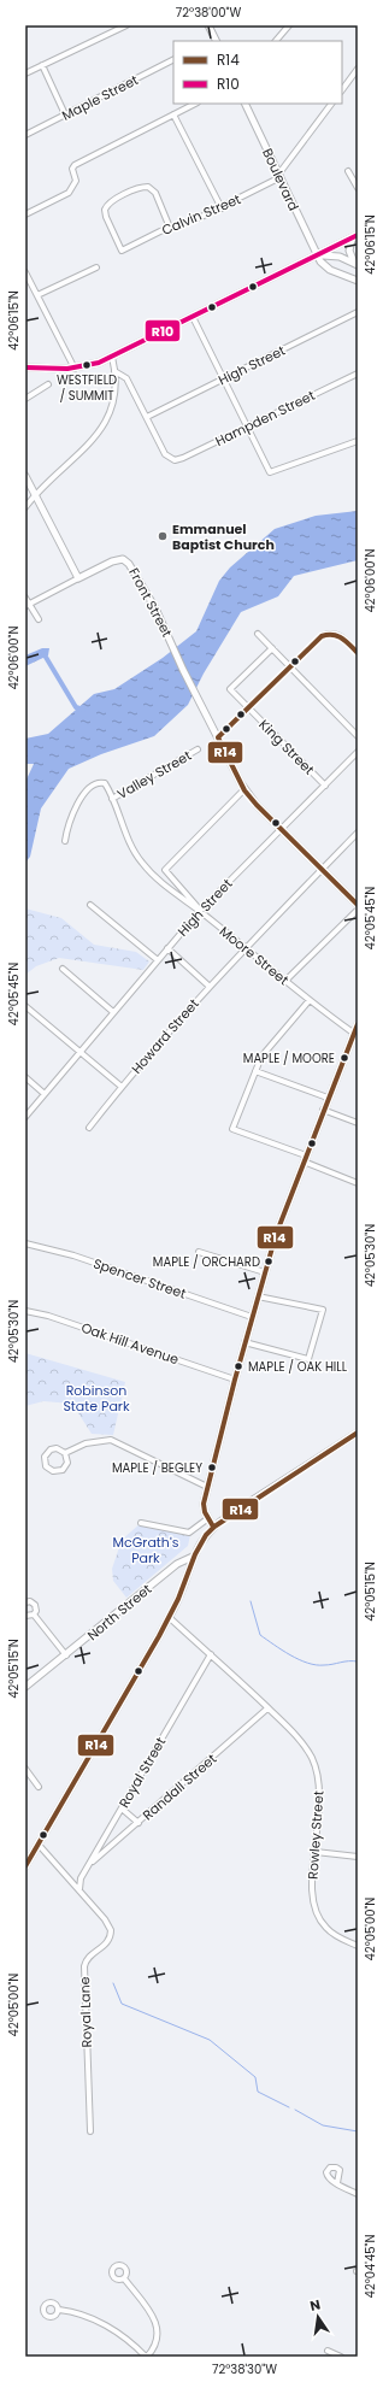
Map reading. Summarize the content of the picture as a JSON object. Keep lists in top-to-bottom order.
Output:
{
  "streets": {
    "main road": ["Boulevard", "Front Street", "North Street"],
    "street": [
      "Maple Street",
      "Calvin Street",
      "High Street",
      "Hampden Street",
      "King Street",
      "Valley Street",
      "Moore Street",
      "Howard Street",
      "Spencer Street",
      "Oak Hill Avenue",
      "Royal Street",
      "Randall Street",
      "Rowley Street",
      "Royal Lane"
    ]
  },
  "crossings": [
    ["Boulevard", "Calvin Street"],
    ["High Street", "Hampden Street"],
    ["High Street", "Front Street"],
    ["High Street", "King Street"],
    ["High Street", "Moore Street"],
    ["Front Street", "Howard Street"],
    ["Valley Street", "Moore Street"],
    ["Moore Street", "Howard Street"],
    ["Royal Street", "Randall Street"],
    ["Royal Street", "Rowley Street"],
    ["Royal Street", "Royal Lane"],
    ["Randall Street", "Rowley Street"]
  ],
  "parks": ["Robinson State Park", "McGrath's Park"],
  "places": [
    "WESTFIELD / SUMMIT",
    "Emmanuel Baptist Church",
    "MAPLE / MOORE",
    "MAPLE / ORCHARD",
    "MAPLE / OAK HILL",
    "MAPLE / BEGLEY"
  ],
  "lines": ["transit line R10", "transit line R14"],
  "legend": ["R14", "R10"],
  "north": "top",
  "coordinates": [
    "72°38'00\"W",
    "42°06'15\"N",
    "42°06'00\"N",
    "42°05'45\"N",
    "42°05'30\"N",
    "42°05'15\"N",
    "42°05'00\"N",
    "42°04'45\"N",
    "72°38'30\"W"
  ]
}
